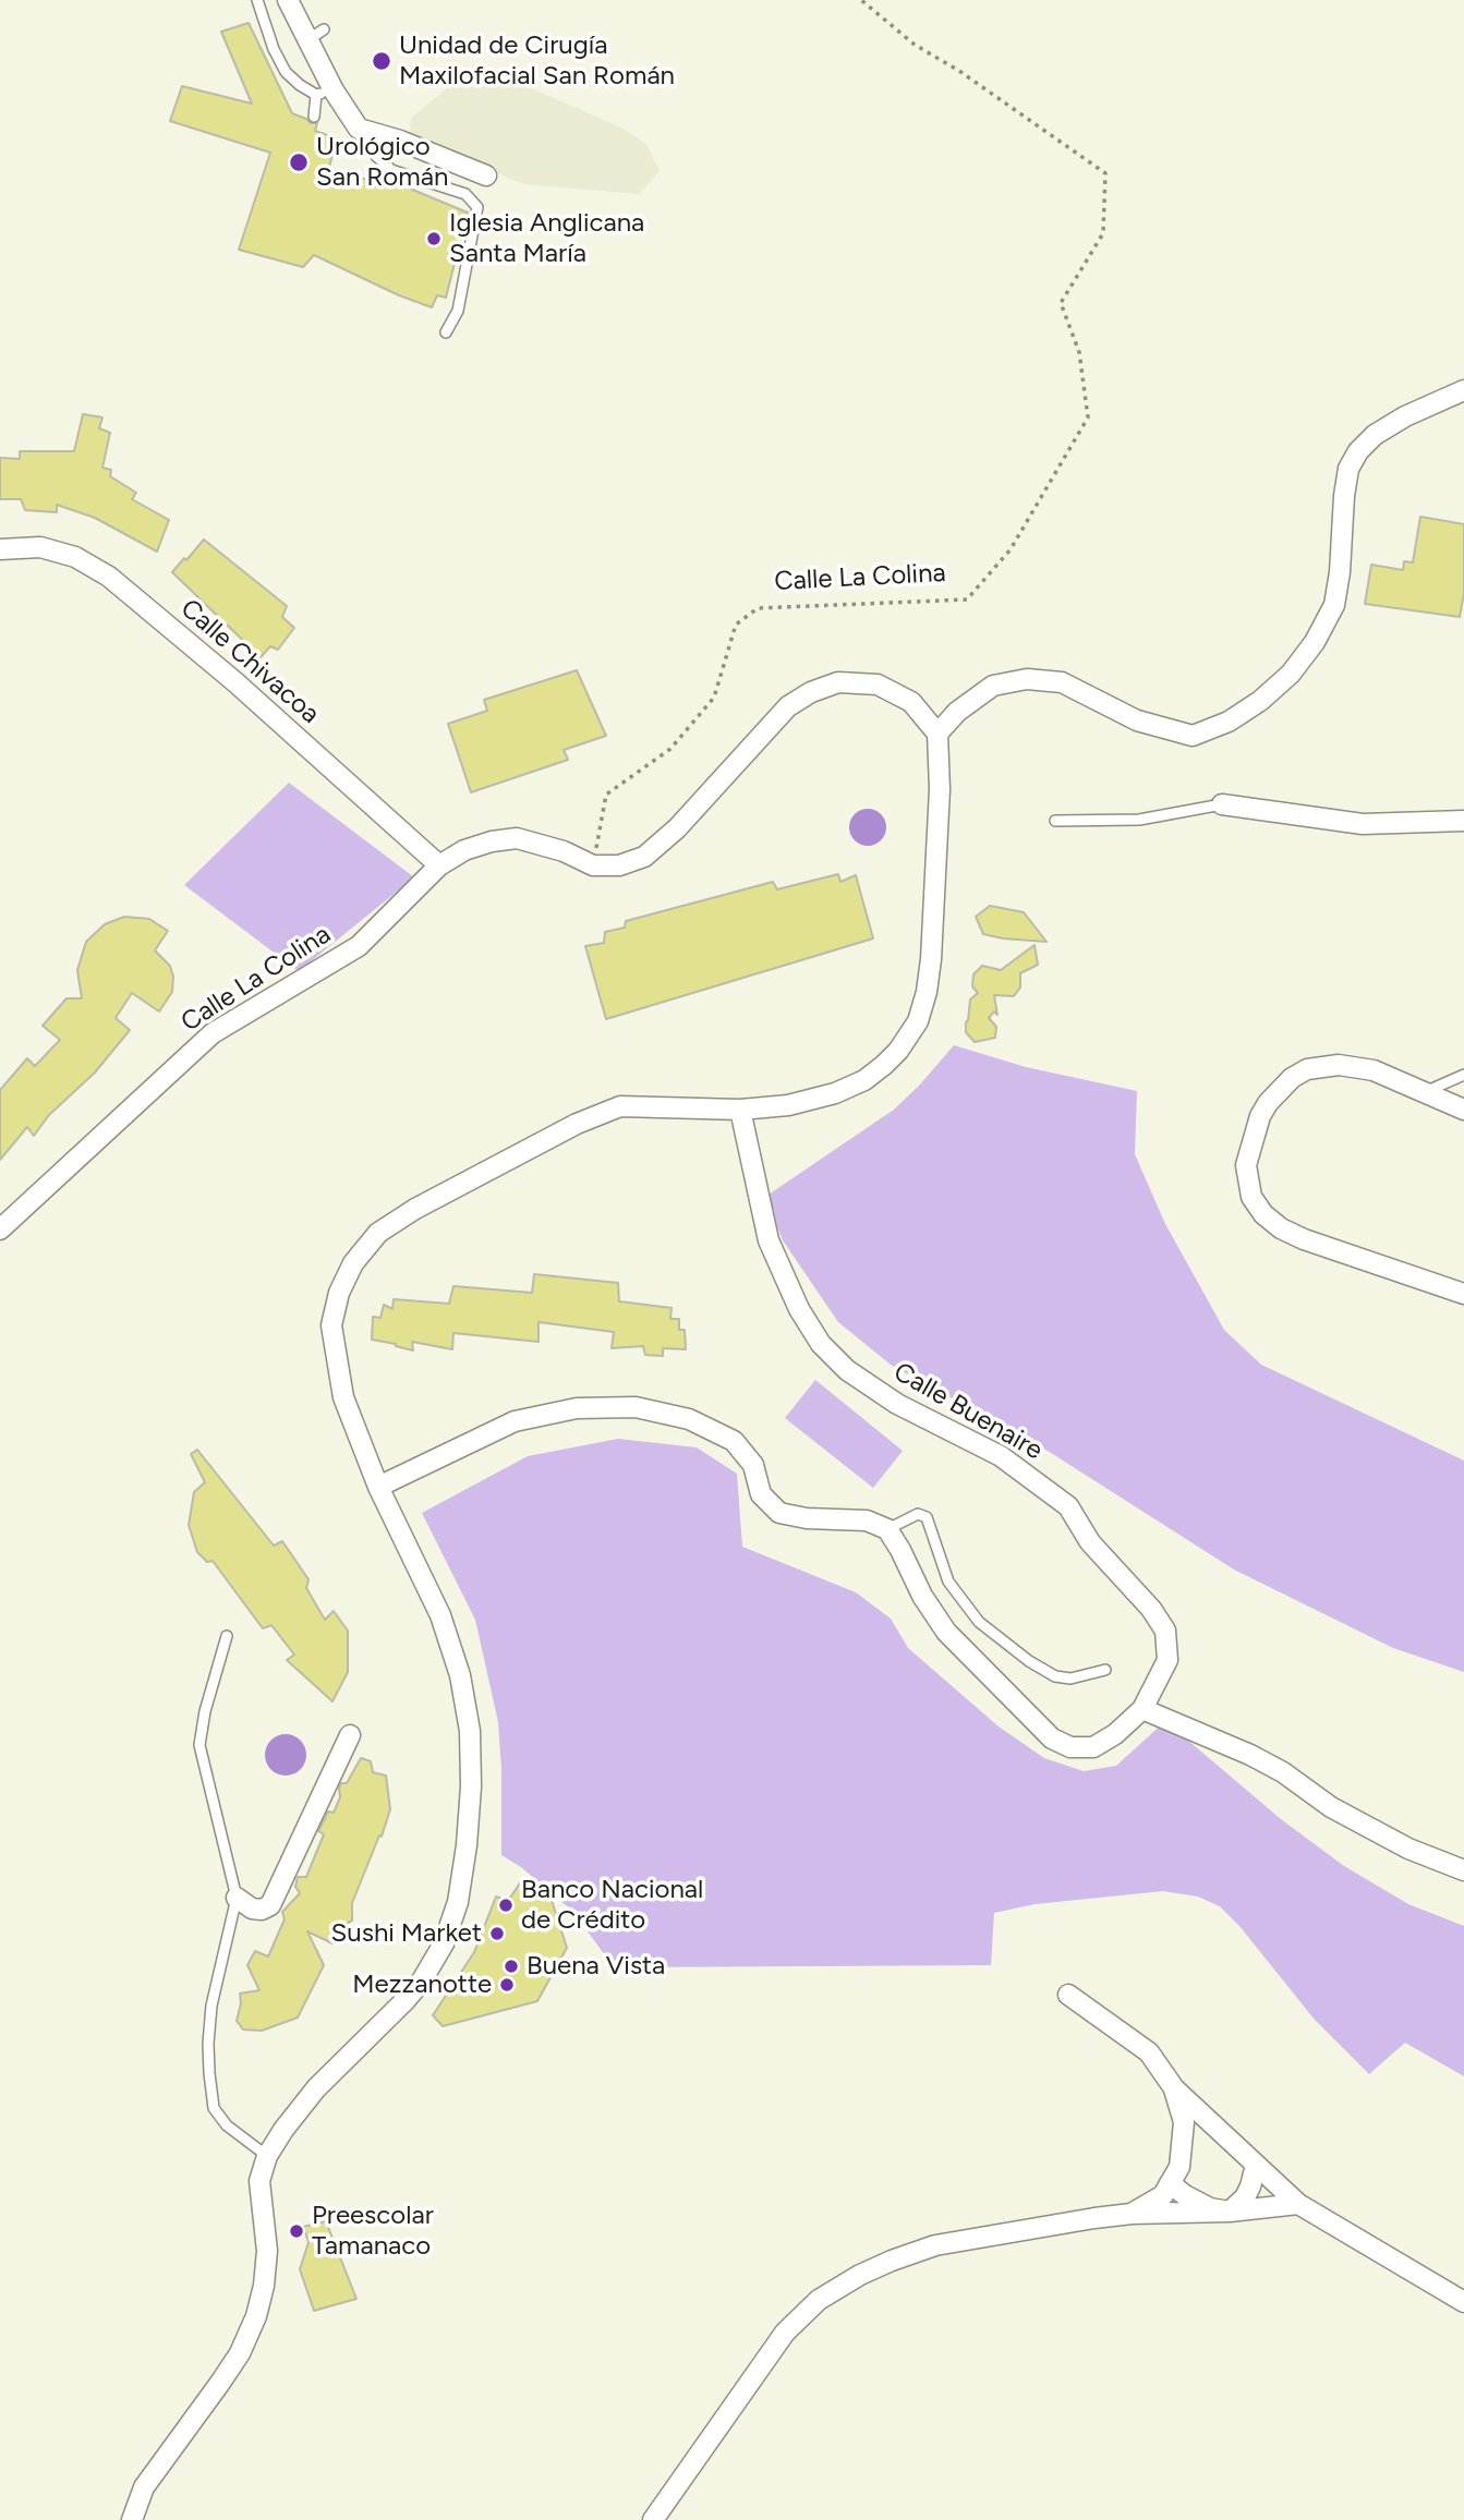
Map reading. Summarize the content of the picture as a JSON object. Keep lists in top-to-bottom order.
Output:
{
  "streets": {
    "street": ["Calle La Colina", "Calle Chivacoa", "Calle Buenaire"]
  },
  "crossings": [
    ["Calle La Colina", "Calle Chivacoa"]
  ],
  "places": [
    "Unidad de Cirugía Maxilofacial San Román",
    "Urológico San Román",
    "Iglesia Anglicana Santa María",
    "Banco Nacional de Crédito",
    "Sushi Market",
    "Buena Vista",
    "Mezzanotte",
    "Preescolar Tamanaco"
  ]
}
